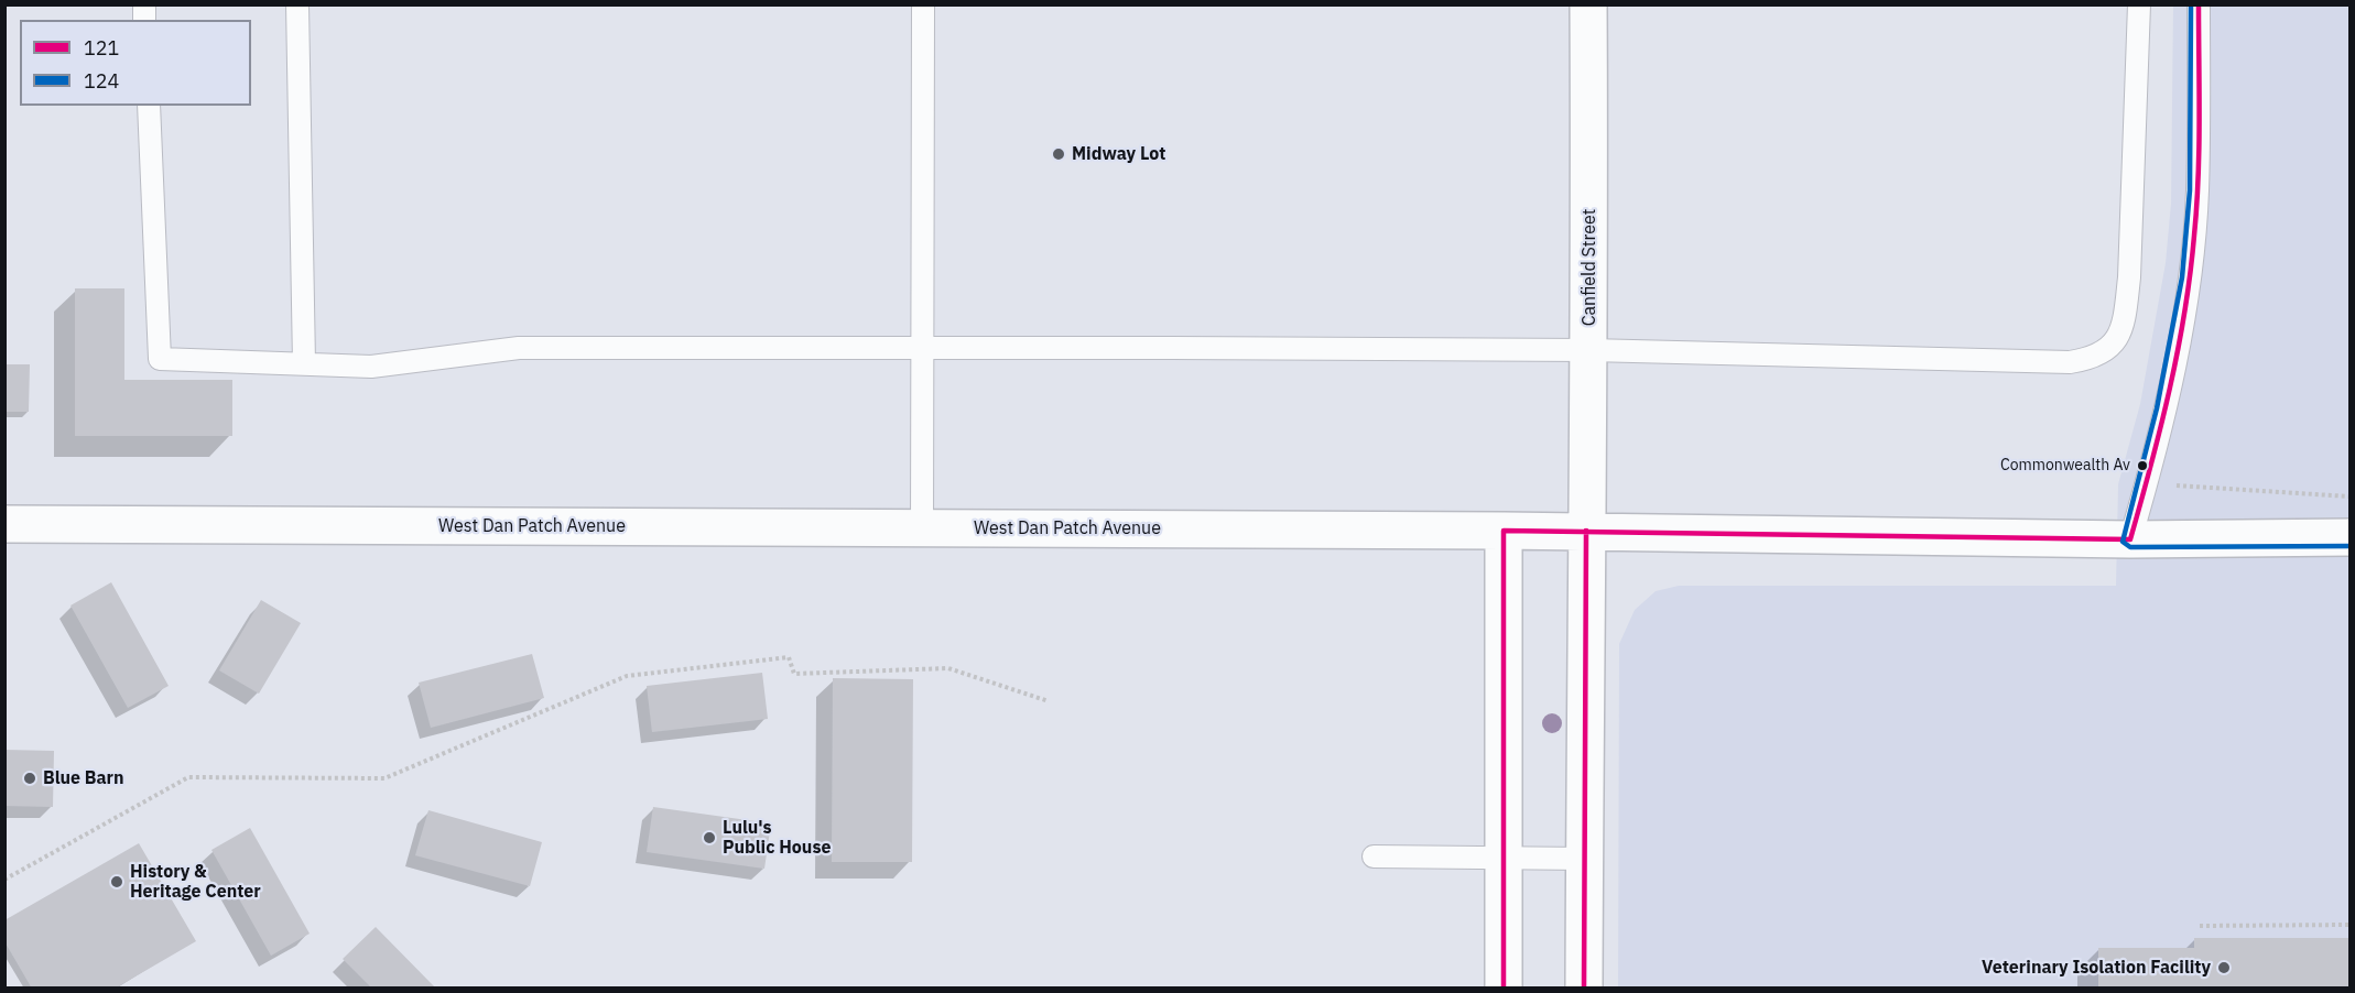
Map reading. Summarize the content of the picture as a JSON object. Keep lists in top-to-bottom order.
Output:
{
  "streets": {
    "street": ["Canfield Street", "West Dan Patch Avenue"]
  },
  "crossings": [
    ["Canfield Street", "West Dan Patch Avenue"]
  ],
  "places": [
    "Midway Lot",
    "Commonwealth Av",
    "Blue Barn",
    "Lulu's Public House",
    "History & Heritage Center",
    "Veterinary Isolation Facility"
  ],
  "lines": ["transit line 121", "transit line 124"],
  "legend": ["121", "124"]
}
